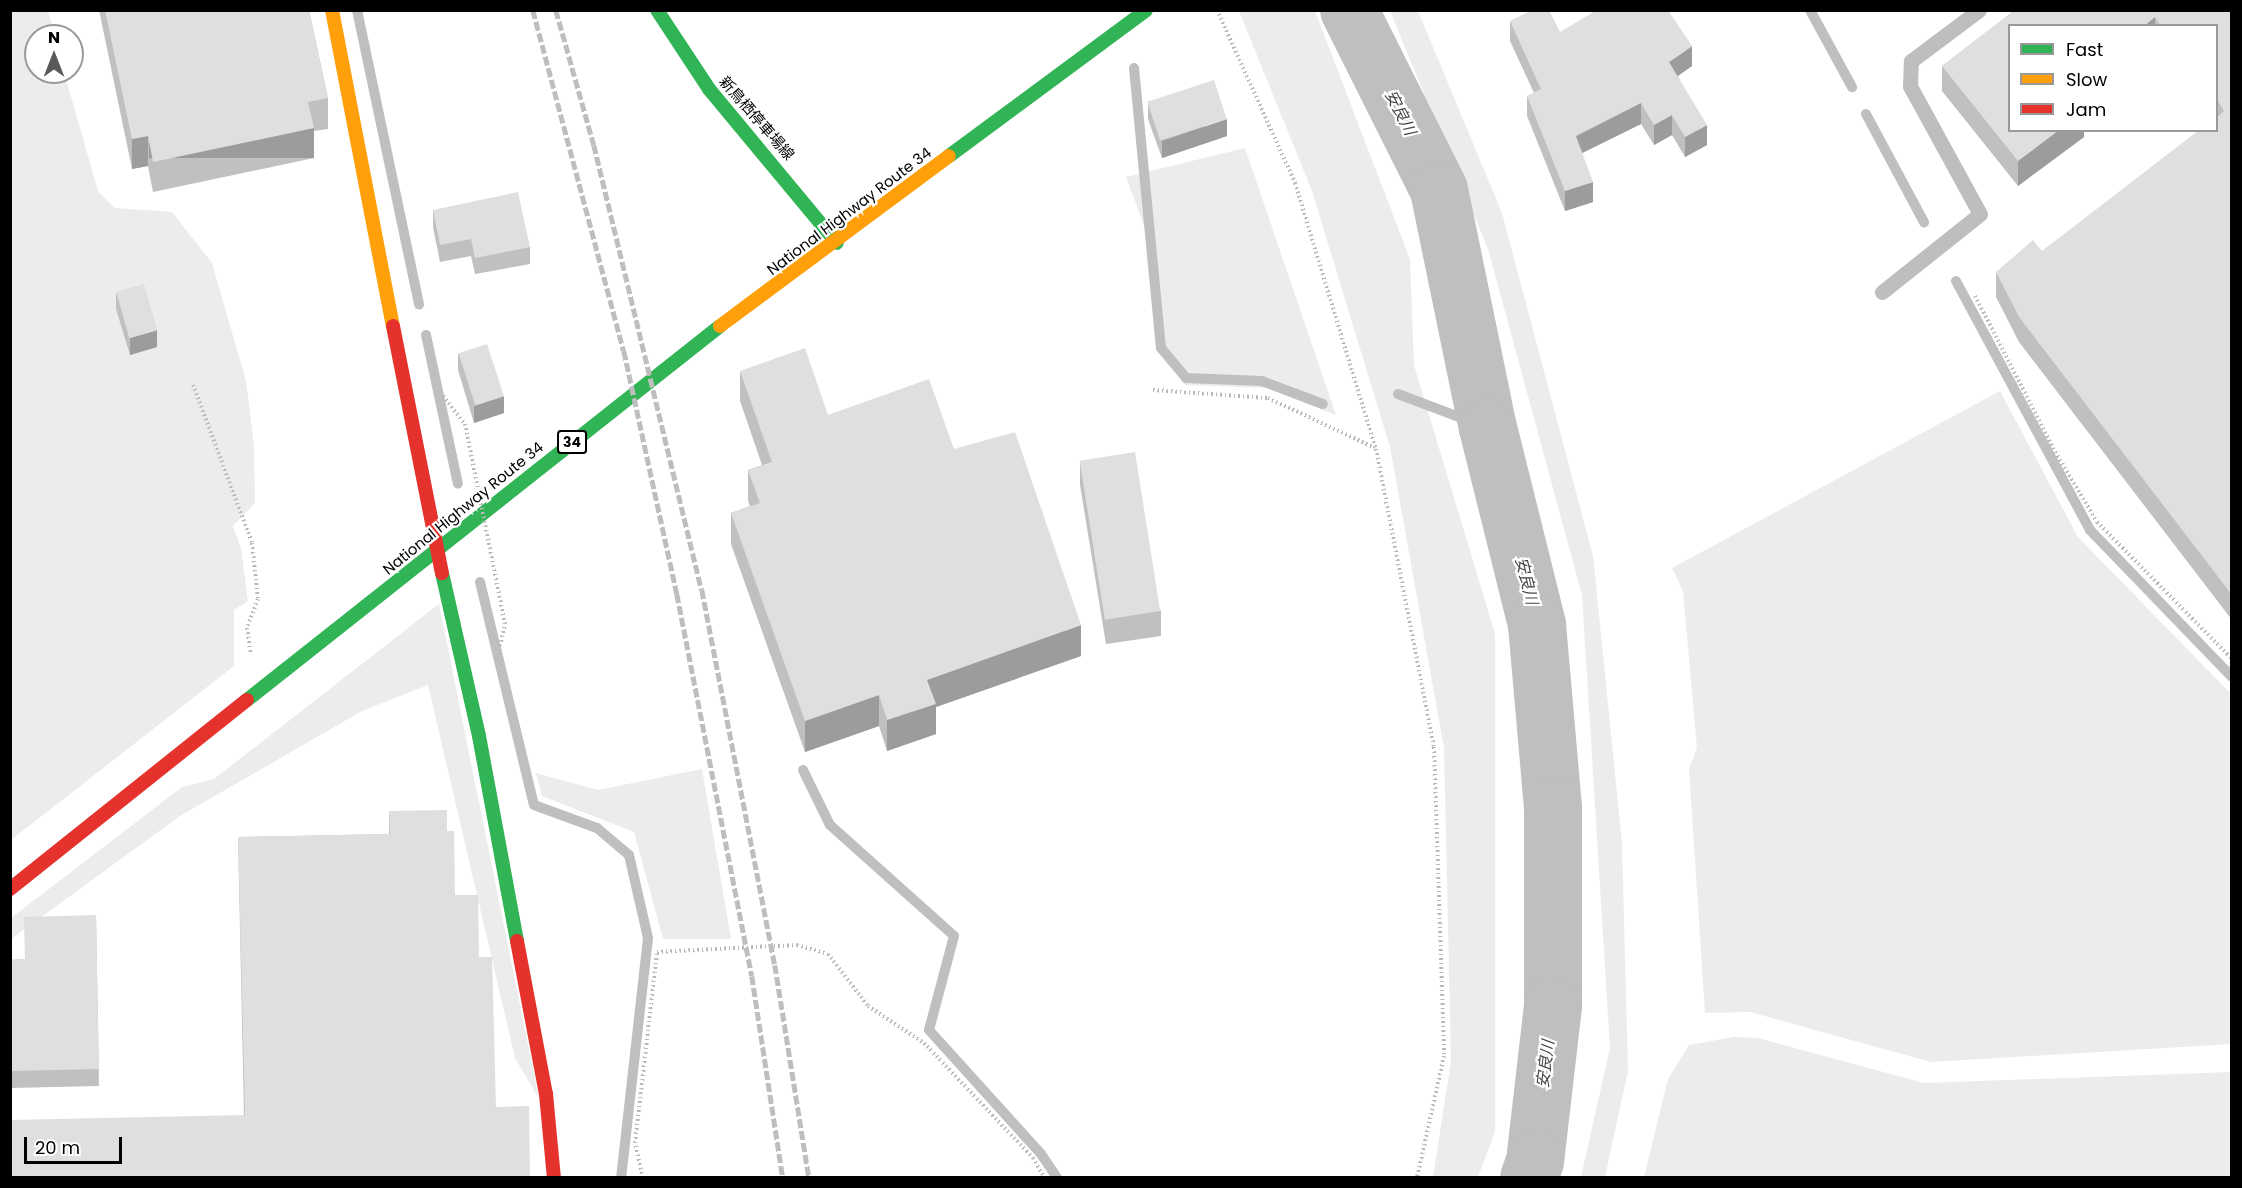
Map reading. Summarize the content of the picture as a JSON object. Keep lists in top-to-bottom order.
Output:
{
  "streets": {
    "main road": ["新鳥栖停車場線", "National Highway Route 34", "34"]
  },
  "crossings": [
    ["新鳥栖停車場線", "National Highway Route 34"]
  ],
  "water": ["安良川"],
  "legend": ["Fast", "Slow", "Jam"],
  "scale_bar": "20 m",
  "north": "top"
}
